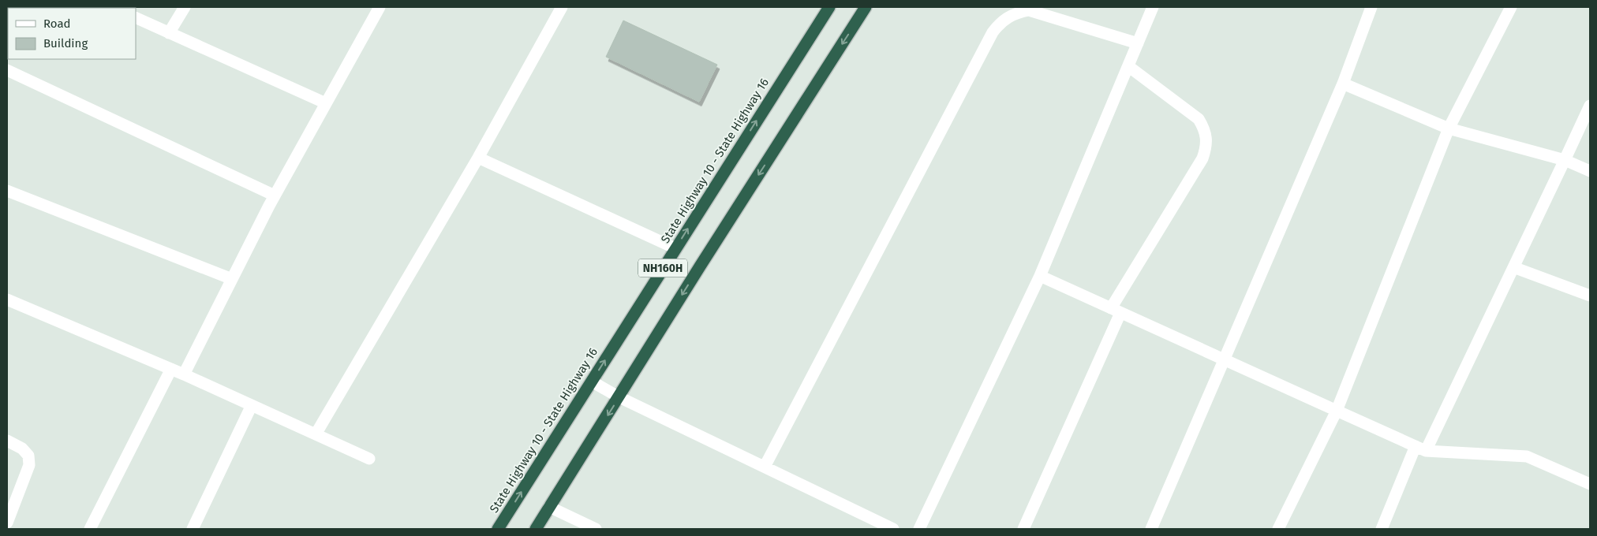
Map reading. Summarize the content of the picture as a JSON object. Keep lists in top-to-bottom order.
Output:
{
  "streets": {
    "highway": ["State Highway 10 - State Highway 16", "NH160H"]
  },
  "legend": ["Road", "Building"]
}
